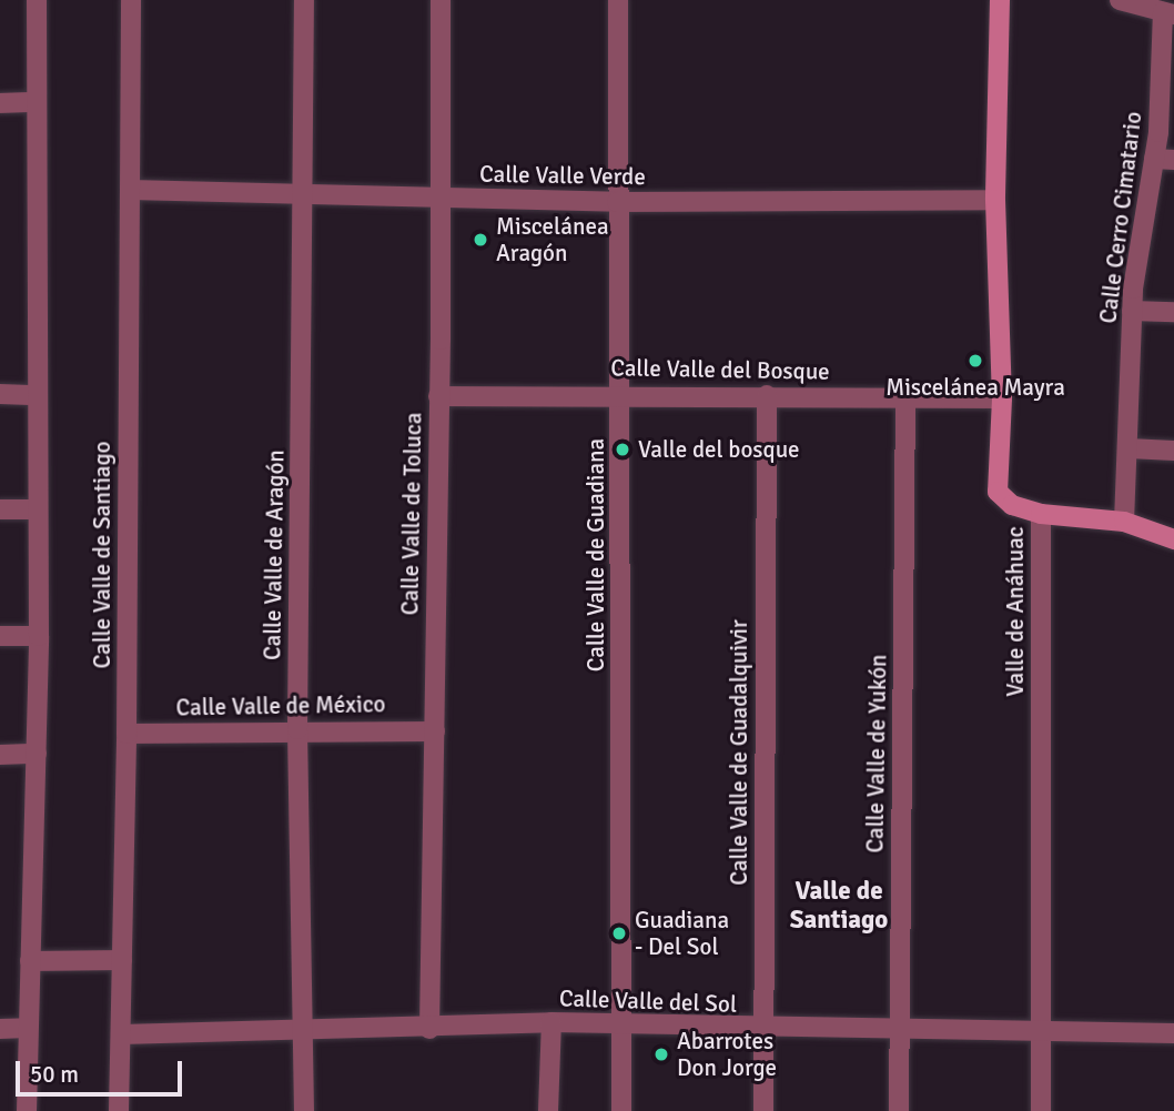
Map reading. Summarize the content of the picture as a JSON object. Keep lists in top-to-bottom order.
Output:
{
  "streets": {
    "street": [
      "Calle Valle Verde",
      "Calle Cerro Cimatario",
      "Calle Valle del Bosque",
      "Calle Valle de Toluca",
      "Calle Valle de Santiago",
      "Calle Valle de Aragón",
      "Calle Valle de Guadiana",
      "Valle de Anáhuac",
      "Calle Valle de México",
      "Calle Valle de Guadalquivir",
      "Calle Valle de Yukón",
      "Calle Valle del Sol"
    ]
  },
  "crossings": [
    ["Calle Valle Verde", "Calle Valle de Toluca"],
    ["Calle Valle Verde", "Calle Valle de Santiago"],
    ["Calle Valle Verde", "Calle Valle de Aragón"],
    ["Calle Valle Verde", "Calle Valle de Guadiana"],
    ["Calle Valle Verde", "Valle de Anáhuac"],
    ["Calle Valle del Bosque", "Calle Valle de Toluca"],
    ["Calle Valle del Bosque", "Calle Valle de Guadiana"],
    ["Calle Valle del Bosque", "Valle de Anáhuac"],
    ["Calle Valle del Bosque", "Calle Valle de Guadalquivir"],
    ["Calle Valle del Bosque", "Calle Valle de Yukón"],
    ["Calle Valle de Toluca", "Calle Valle de México"],
    ["Calle Valle de Toluca", "Calle Valle del Sol"],
    ["Calle Valle de Santiago", "Calle Valle de México"],
    ["Calle Valle de Santiago", "Calle Valle del Sol"],
    ["Calle Valle de Aragón", "Calle Valle de México"],
    ["Calle Valle de Aragón", "Calle Valle del Sol"],
    ["Calle Valle de Guadiana", "Calle Valle del Sol"],
    ["Valle de Anáhuac", "Calle Valle del Sol"],
    ["Calle Valle de Guadalquivir", "Calle Valle del Sol"],
    ["Calle Valle de Yukón", "Calle Valle del Sol"]
  ],
  "districts": ["Valle de Santiago"],
  "places": [
    "Miscelánea Aragón",
    "Miscelánea Mayra",
    "Valle del bosque",
    "Guadiana - Del Sol",
    "Abarrotes Don Jorge"
  ],
  "scale_bar": "50 m"
}
